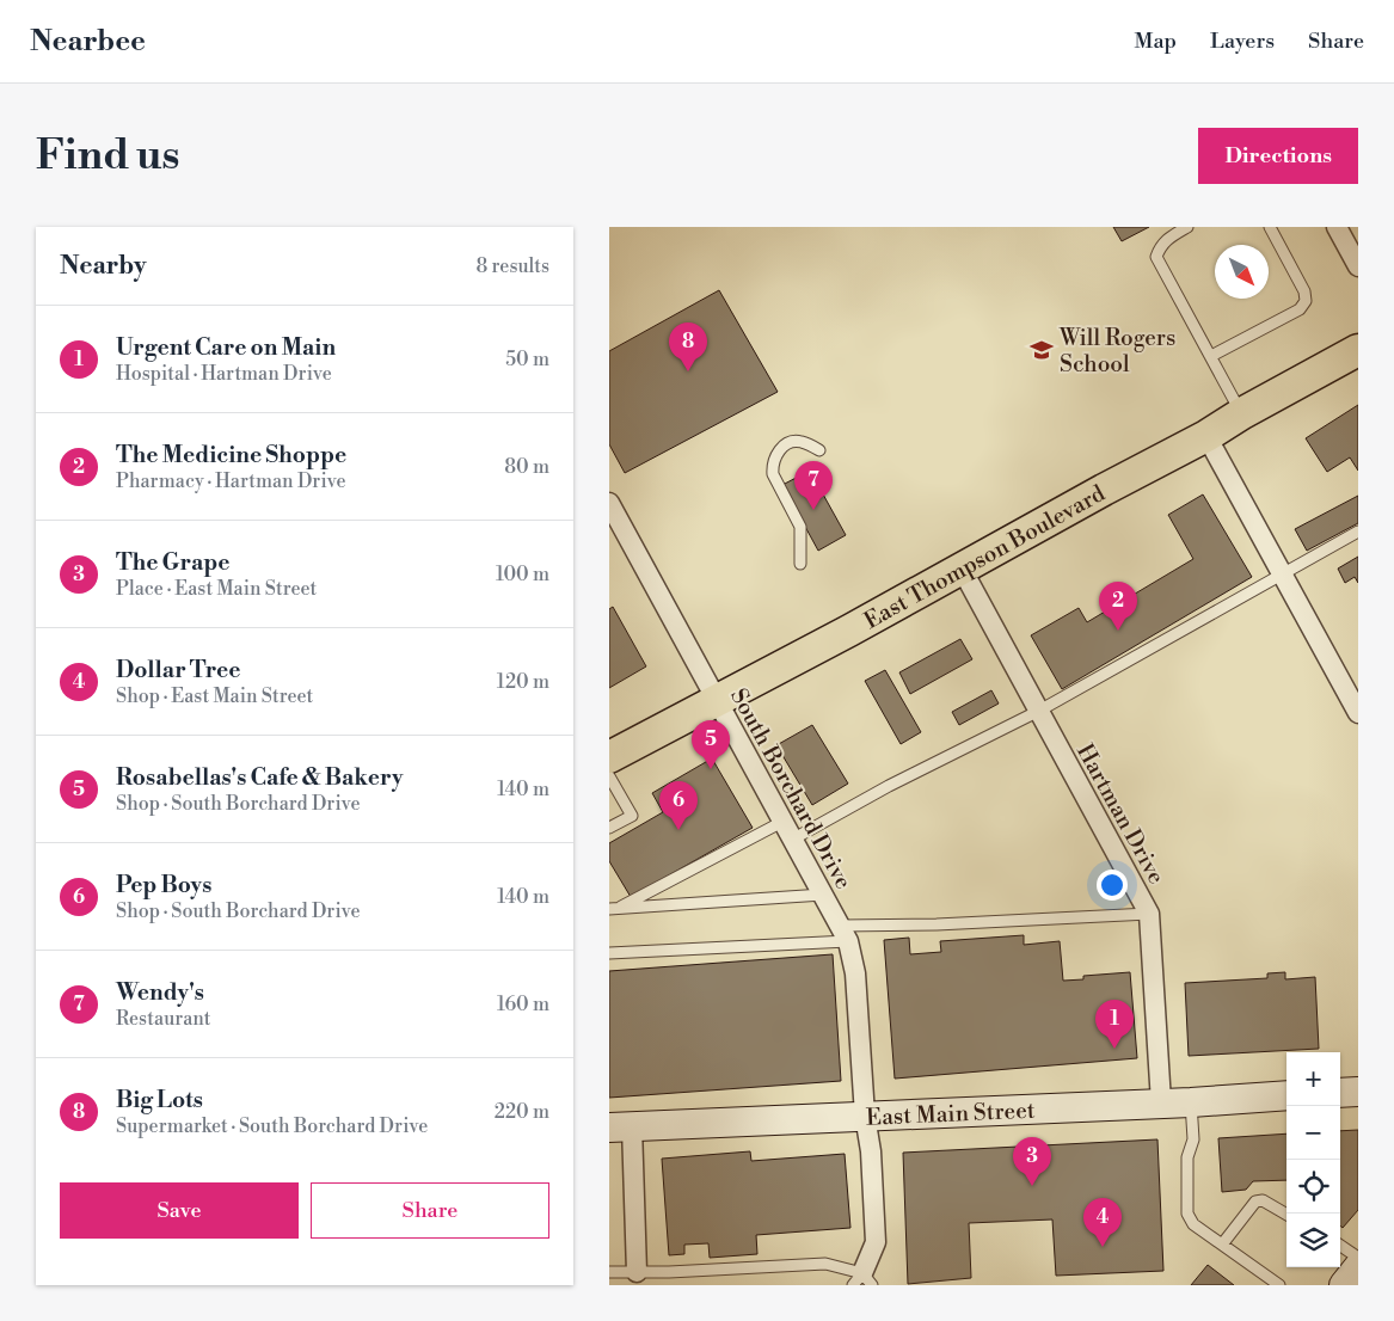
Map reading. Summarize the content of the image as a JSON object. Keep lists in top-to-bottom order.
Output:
{
  "streets": {
    "main road": ["East Thompson Boulevard", "East Main Street"],
    "street": ["South Borchard Drive", "Hartman Drive"]
  },
  "crossings": [
    ["East Thompson Boulevard", "South Borchard Drive"],
    ["East Thompson Boulevard", "Hartman Drive"],
    ["South Borchard Drive", "East Main Street"],
    ["Hartman Drive", "East Main Street"]
  ],
  "places": {
    "school or university": ["Will Rogers School"]
  },
  "north": "bottom right",
  "page": {
    "header": "Nearbee",
    "nav": ["Map", "Layers", "Share"],
    "buttons": [
      "Directions",
      ["Save", "Share"]
    ],
    "title": "Find us",
    "heading": ["Nearby", "8 results"],
    "list": [
      {
        "mark": "1",
        "name": "Urgent Care on Main",
        "note": "Hospital · Hartman Drive",
        "value": "50 m"
      },
      {
        "mark": "2",
        "name": "The Medicine Shoppe",
        "note": "Pharmacy · Hartman Drive",
        "value": "80 m"
      },
      {
        "mark": "3",
        "name": "The Grape",
        "note": "Place · East Main Street",
        "value": "100 m"
      },
      {
        "mark": "4",
        "name": "Dollar Tree",
        "note": "Shop · East Main Street",
        "value": "120 m"
      },
      {
        "mark": "5",
        "name": "Rosabellas's Cafe & Bakery",
        "note": "Shop · South Borchard Drive",
        "value": "140 m"
      },
      {
        "mark": "6",
        "name": "Pep Boys",
        "note": "Shop · South Borchard Drive",
        "value": "140 m"
      },
      {
        "mark": "7",
        "name": "Wendy's",
        "note": "Restaurant",
        "value": "160 m"
      },
      {
        "mark": "8",
        "name": "Big Lots",
        "note": "Supermarket · South Borchard Drive",
        "value": "220 m"
      }
    ],
    "pins": [
      "8",
      "7",
      "2",
      "5",
      "6",
      "1",
      "3",
      "4"
    ],
    "map_buttons": ["+", "−"]
  }
}
